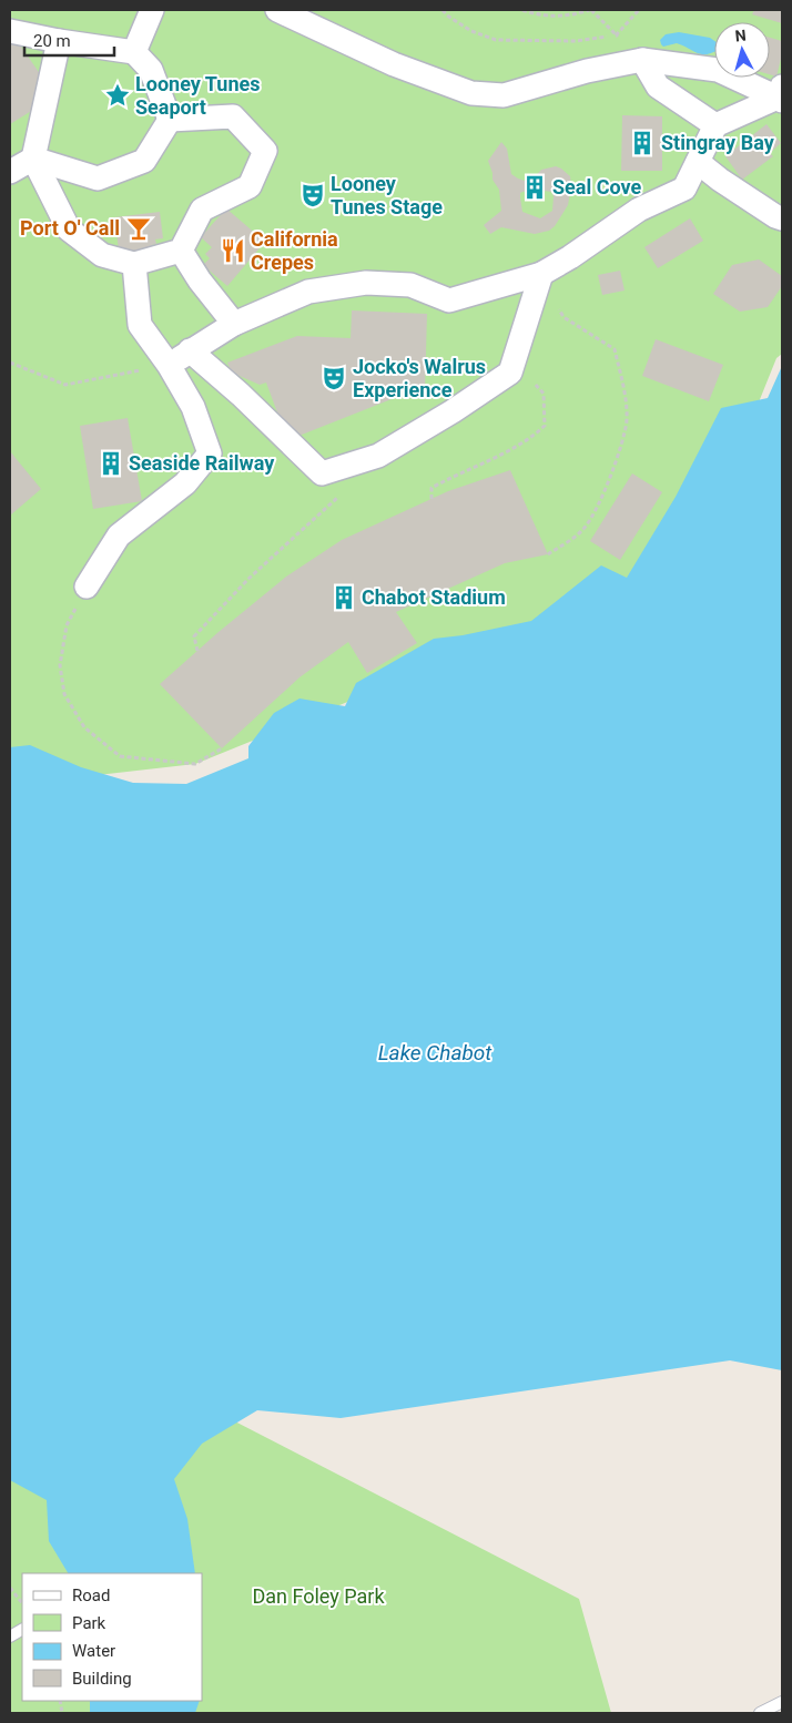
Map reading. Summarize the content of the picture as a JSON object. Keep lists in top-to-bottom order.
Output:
{
  "water": ["Lake Chabot"],
  "parks": ["Dan Foley Park"],
  "places": {
    "place": ["Looney Tunes Seaport"],
    "building": [
      "Stingray Bay",
      "Seal Cove",
      "Seaside Railway",
      "Chabot Stadium"
    ],
    "theatre": ["Looney Tunes Stage", "Jocko's Walrus Experience"],
    "bar": ["Port O' Call"],
    "restaurant": ["California Crepes"]
  },
  "legend": [
    "Road",
    "Park",
    "Water",
    "Building"
  ],
  "scale_bar": "20 m",
  "north": "top"
}
